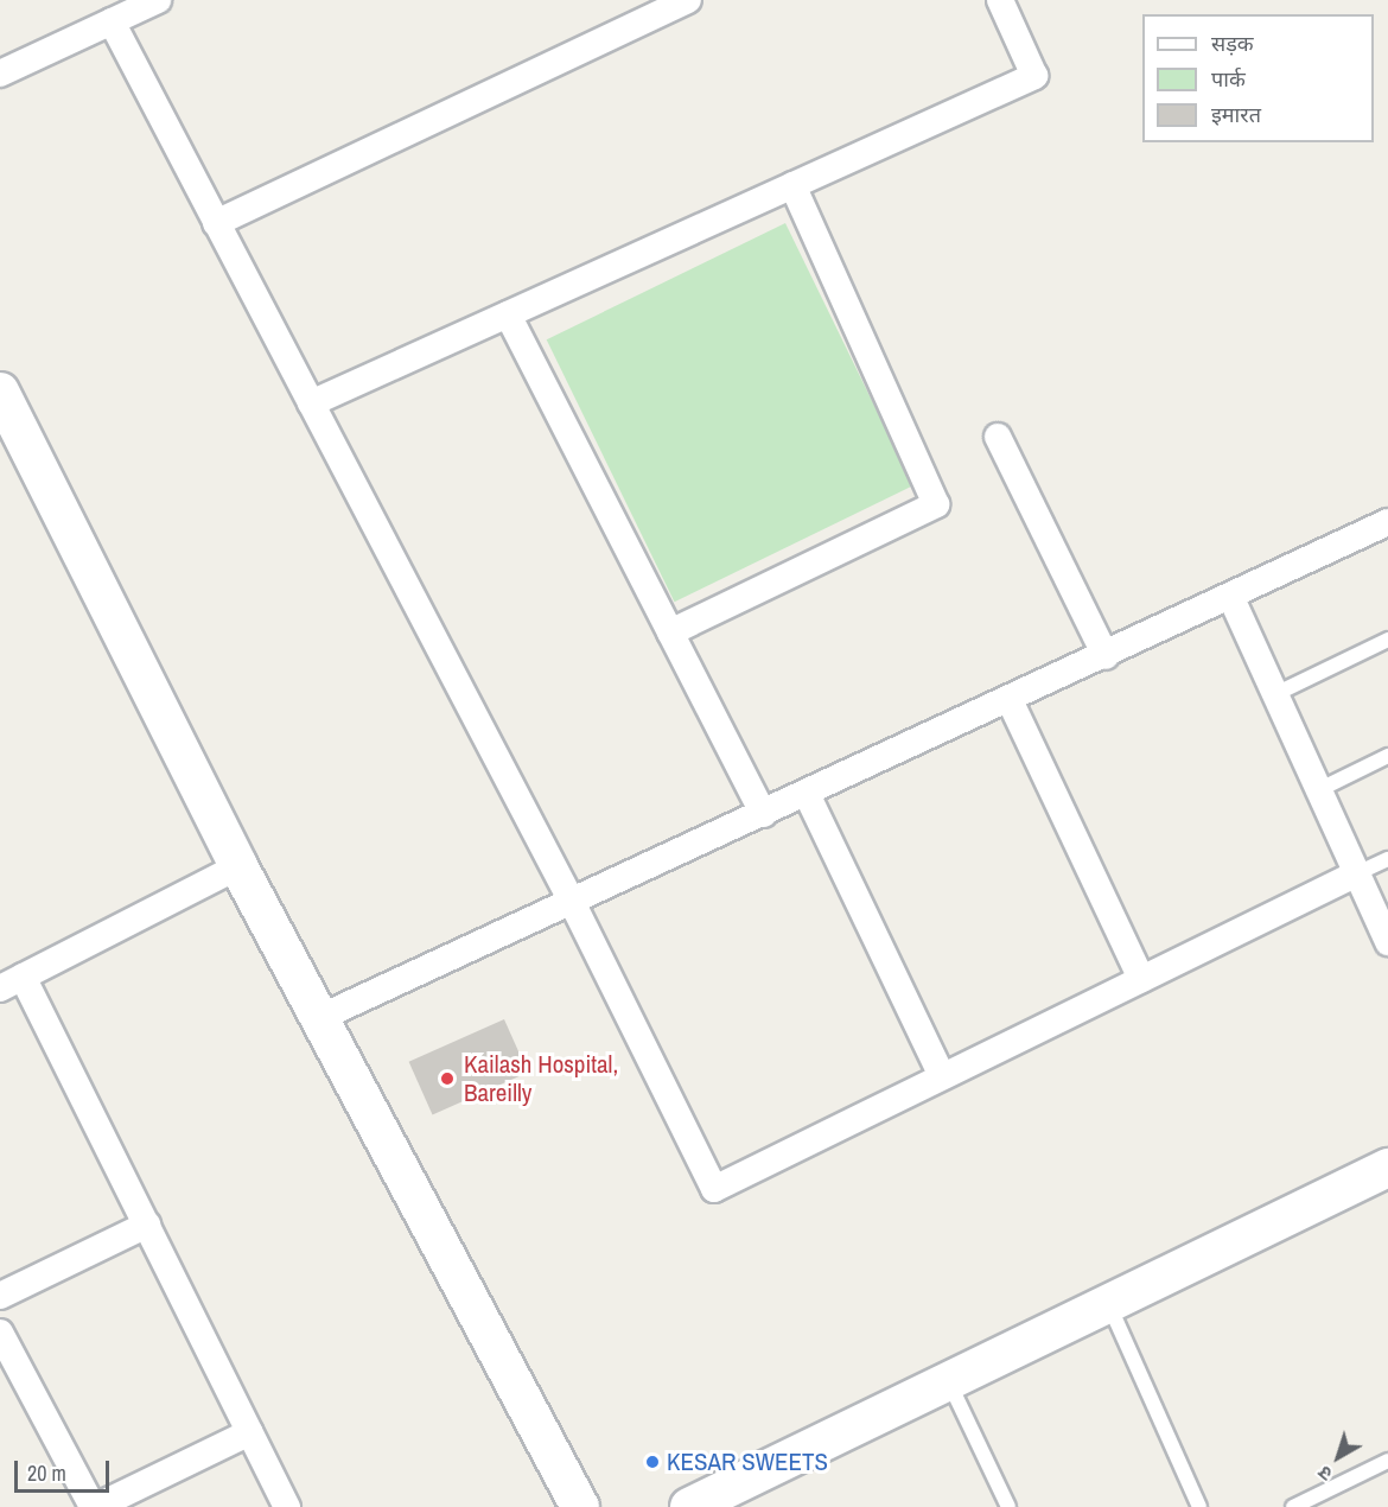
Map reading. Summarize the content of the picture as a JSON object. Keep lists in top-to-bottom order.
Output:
{
  "places": ["Kailash Hospital, Bareilly", "KESAR SWEETS"],
  "legend": ["सड़क", "पार्क", "इमारत"],
  "scale_bar": "20 m",
  "north": "bottom left"
}
